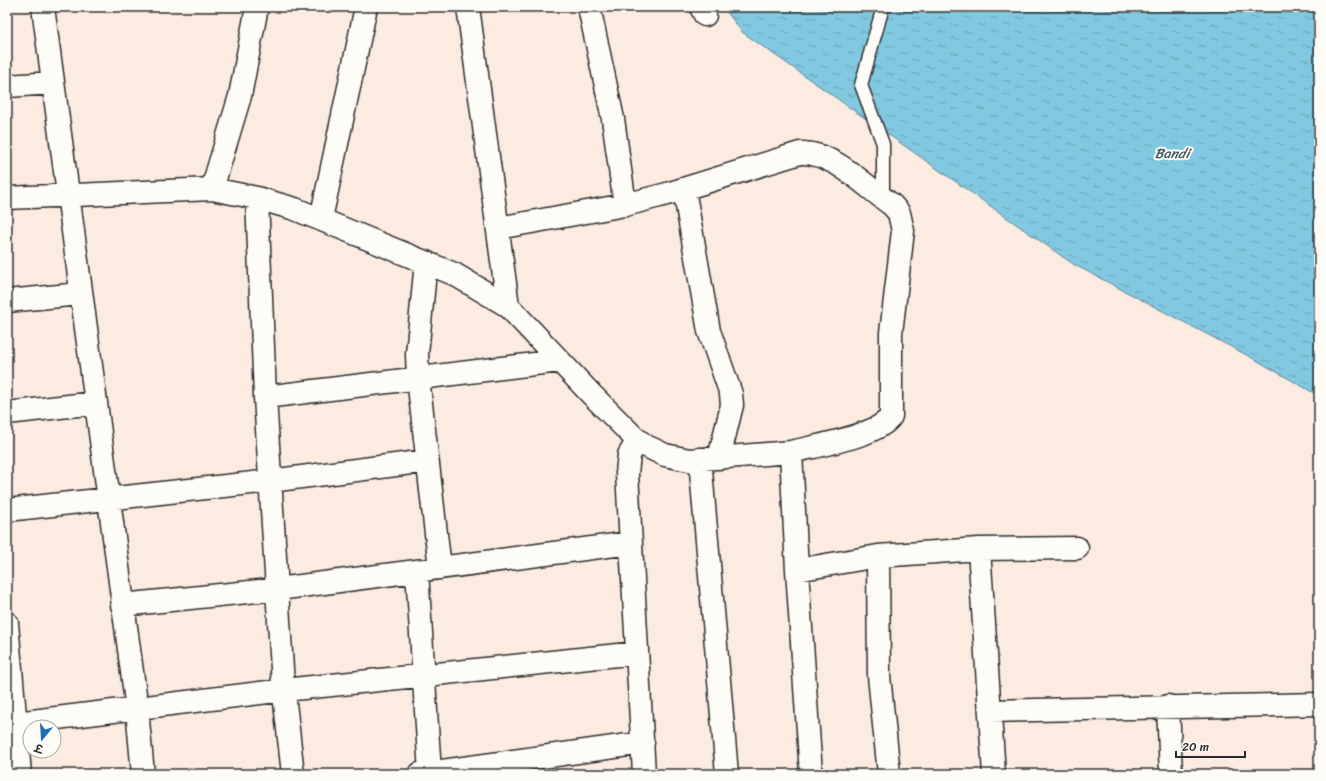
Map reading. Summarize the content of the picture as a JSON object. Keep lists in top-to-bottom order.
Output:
{
  "water": ["Bandi"],
  "scale_bar": "20 m",
  "north": "bottom"
}
